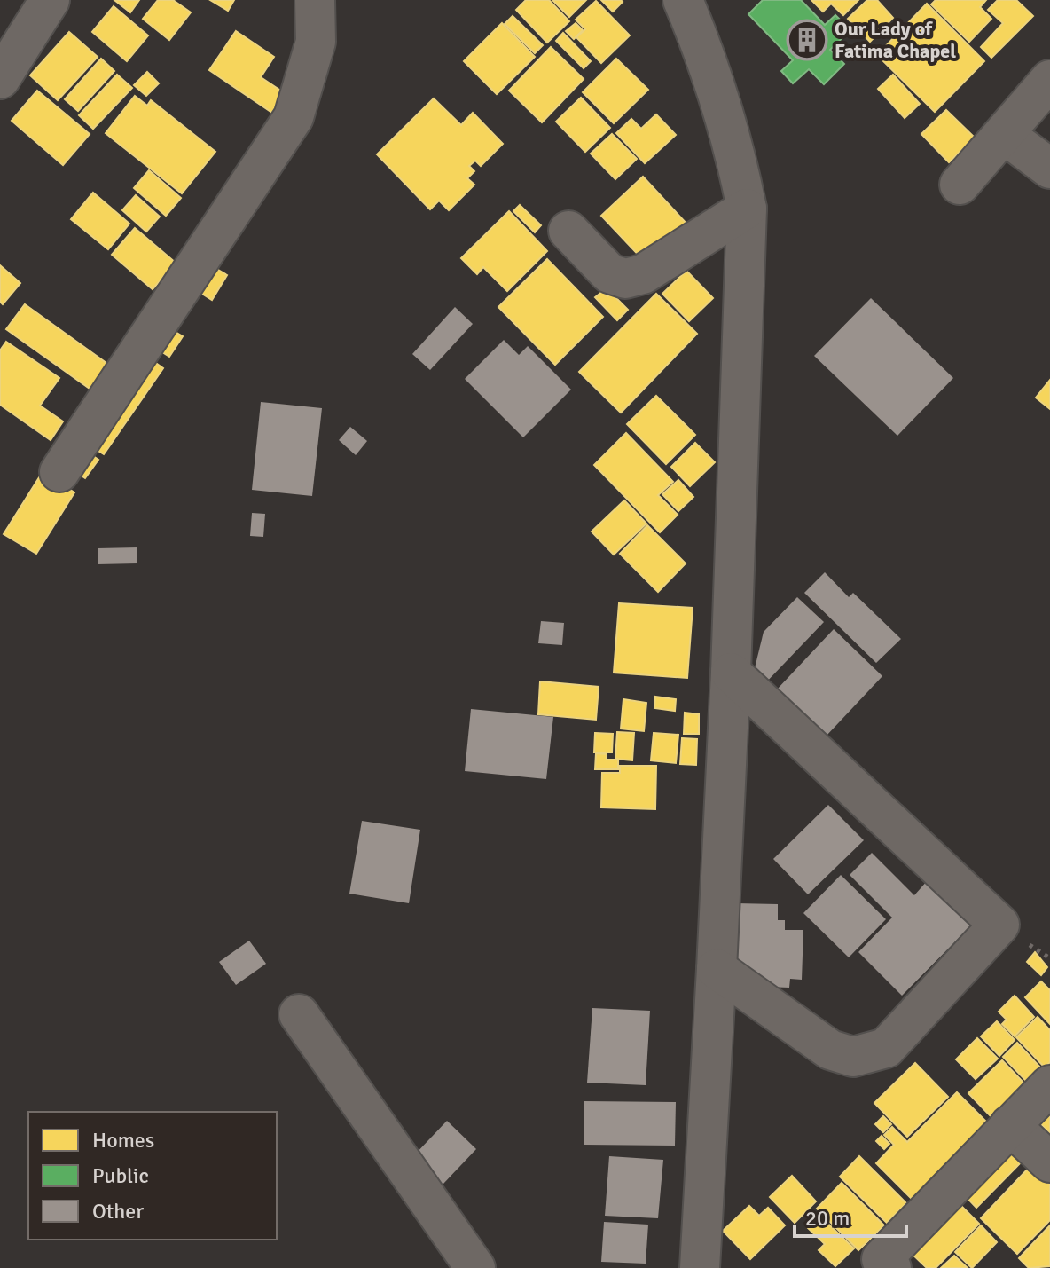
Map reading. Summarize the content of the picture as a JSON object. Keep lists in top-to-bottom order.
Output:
{
  "places": {
    "building": ["Our Lady of Fatima Chapel"]
  },
  "legend": ["Homes", "Public", "Other"],
  "scale_bar": "20 m"
}
